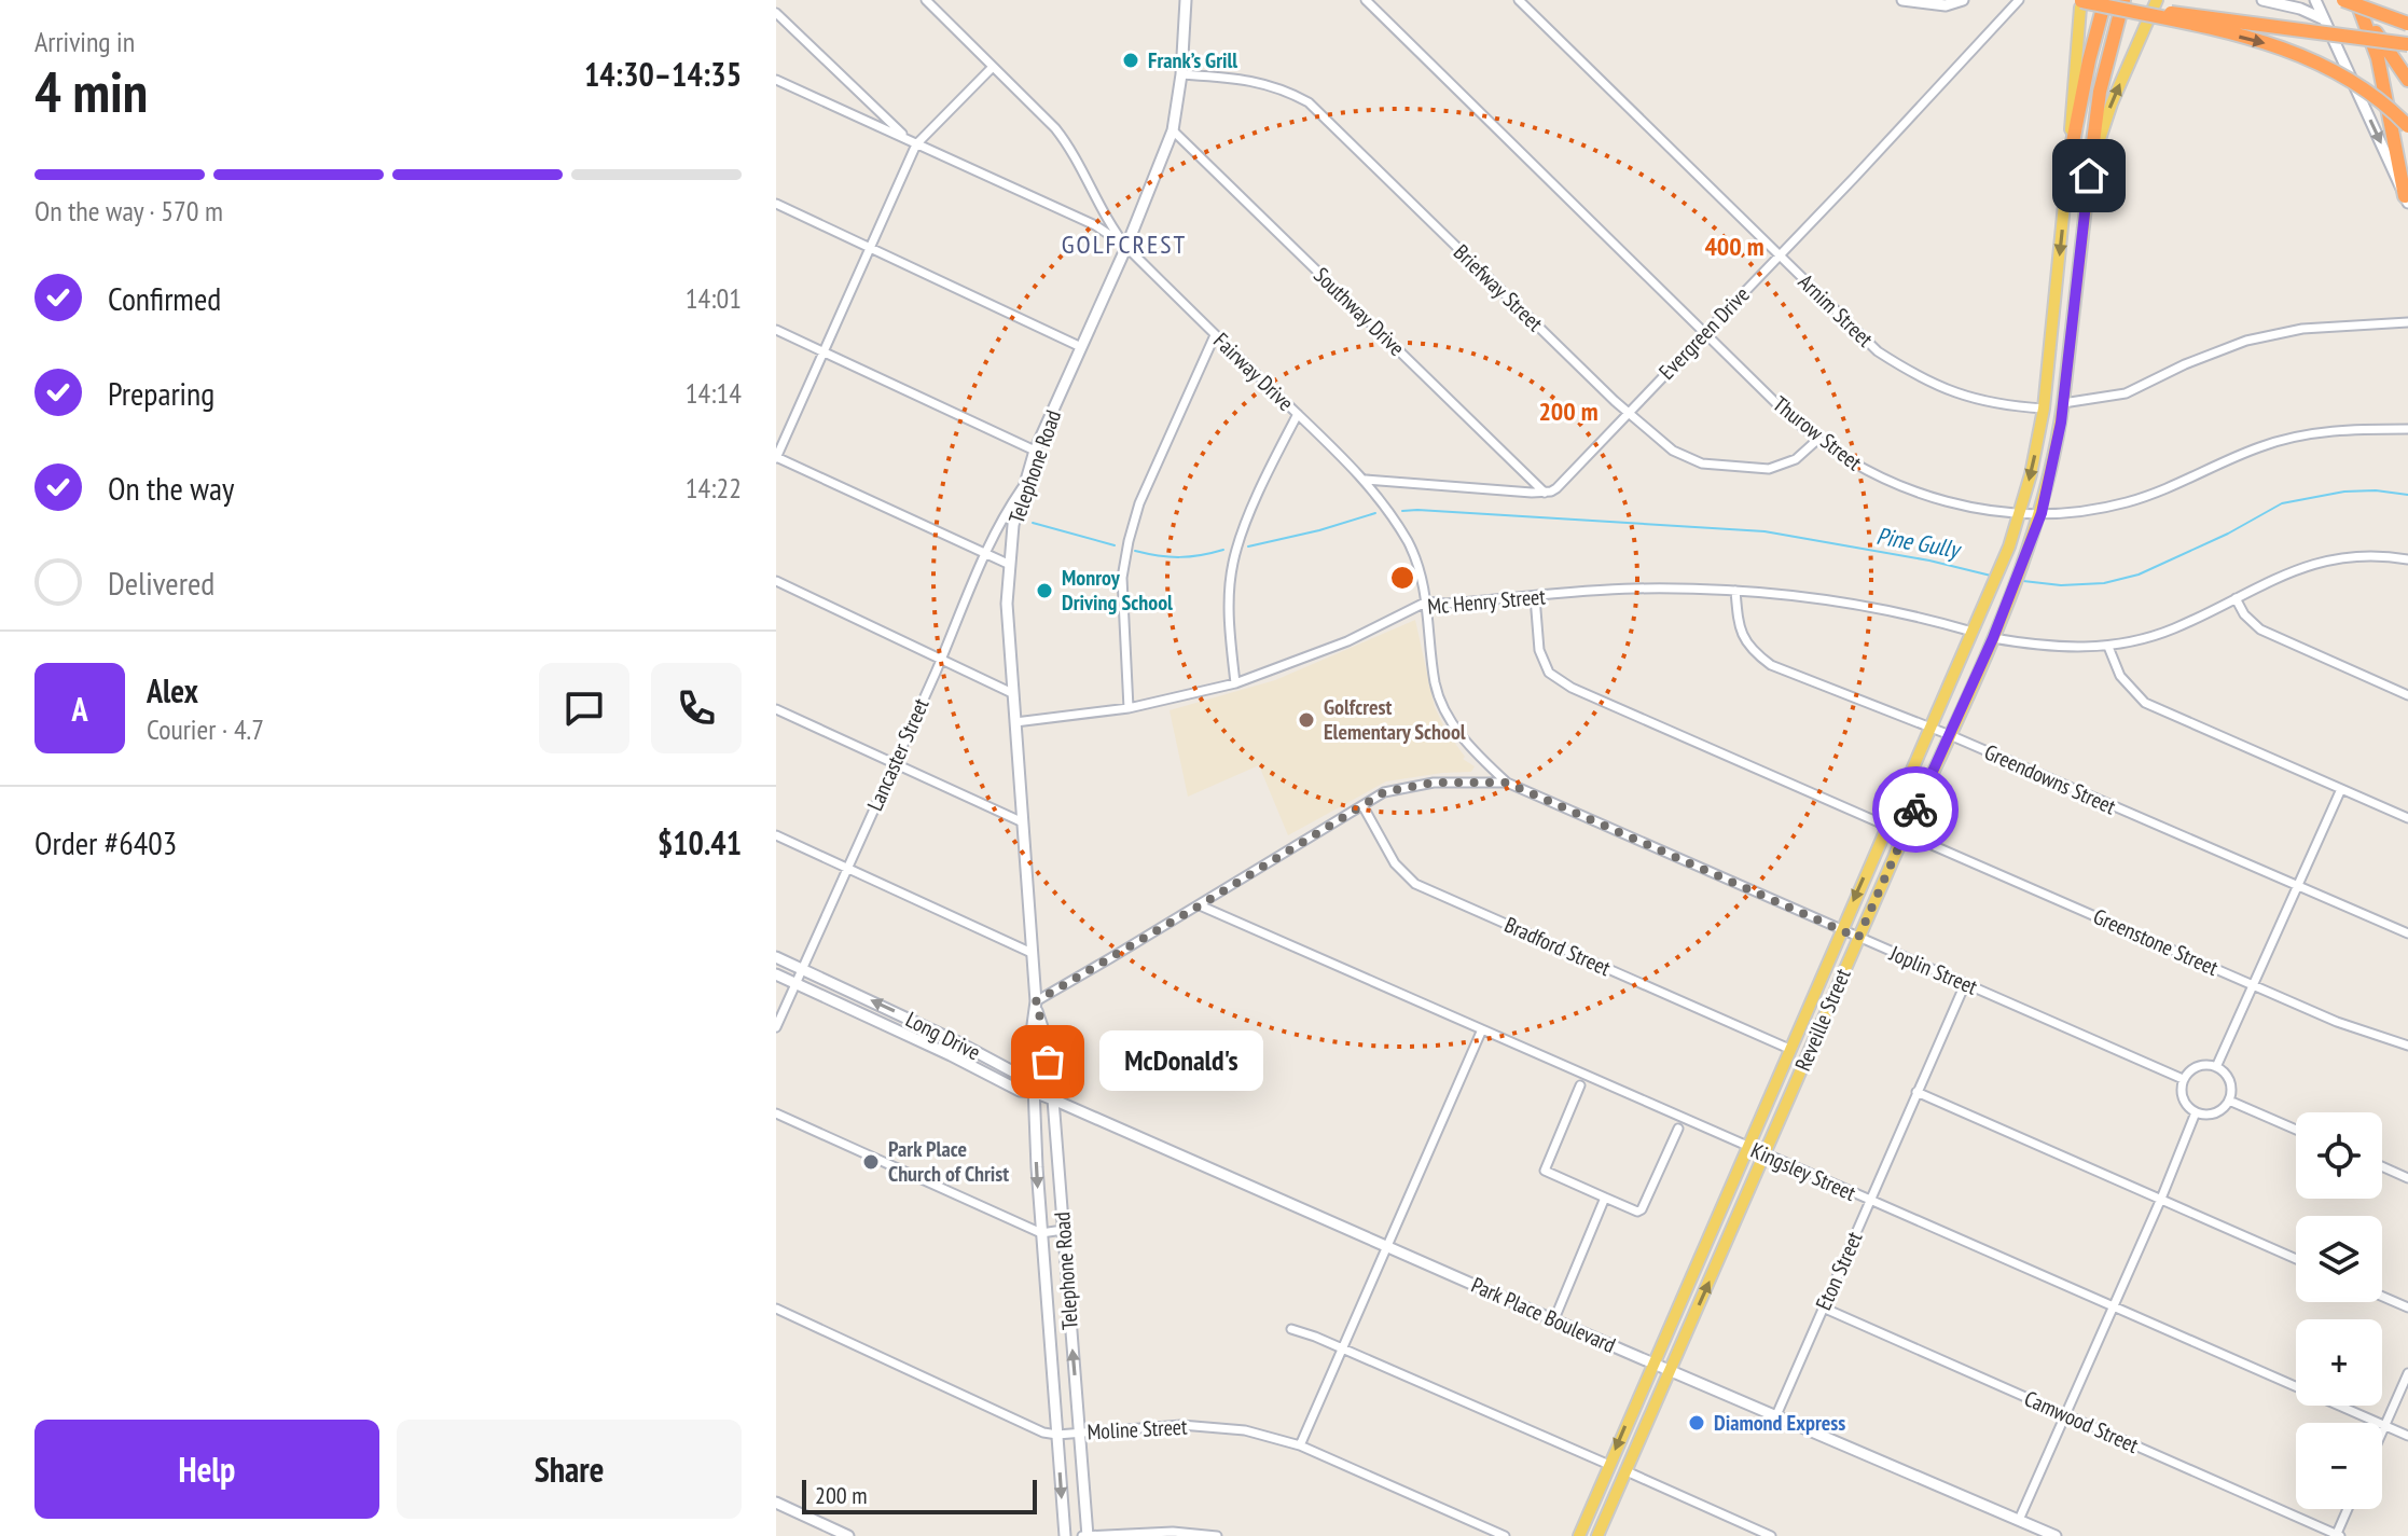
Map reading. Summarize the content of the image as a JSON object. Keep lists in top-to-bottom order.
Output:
{
  "streets": {
    "main road": [
      "Telephone Road",
      "Reveille Street",
      "Long Drive",
      "Park Place Boulevard"
    ],
    "street": [
      "Briefway Street",
      "Arnim Street",
      "Southway Drive",
      "Evergreen Drive",
      "Fairway Drive",
      "Thurow Street",
      "Mc Henry Street",
      "Lancaster Street",
      "Greendowns Street",
      "Greenstone Street",
      "Bradford Street",
      "Joplin Street",
      "Kingsley Street",
      "Eton Street",
      "Camwood Street",
      "Moline Street"
    ]
  },
  "crossings": [
    ["Briefway Street", "Evergreen Drive"],
    ["Briefway Street", "Thurow Street"],
    ["Briefway Street", "Telephone Road"],
    ["Arnim Street", "Evergreen Drive"],
    ["Arnim Street", "Reveille Street"],
    ["Southway Drive", "Evergreen Drive"],
    ["Southway Drive", "Telephone Road"],
    ["Evergreen Drive", "Thurow Street"],
    ["Fairway Drive", "Telephone Road"],
    ["Fairway Drive", "Mc Henry Street"],
    ["Fairway Drive", "Joplin Street"],
    ["Thurow Street", "Reveille Street"],
    ["Telephone Road", "Mc Henry Street"],
    ["Telephone Road", "Lancaster Street"],
    ["Telephone Road", "Joplin Street"],
    ["Telephone Road", "Long Drive"],
    ["Telephone Road", "Park Place Boulevard"],
    ["Telephone Road", "Moline Street"],
    ["Mc Henry Street", "Greendowns Street"],
    ["Mc Henry Street", "Reveille Street"],
    ["Lancaster Street", "Long Drive"],
    ["Greendowns Street", "Reveille Street"],
    ["Greenstone Street", "Reveille Street"],
    ["Bradford Street", "Joplin Street"],
    ["Bradford Street", "Reveille Street"],
    ["Joplin Street", "Reveille Street"],
    ["Joplin Street", "Kingsley Street"],
    ["Joplin Street", "Eton Street"],
    ["Reveille Street", "Kingsley Street"],
    ["Reveille Street", "Park Place Boulevard"],
    ["Long Drive", "Park Place Boulevard"],
    ["Kingsley Street", "Eton Street"],
    ["Eton Street", "Park Place Boulevard"],
    ["Eton Street", "Camwood Street"]
  ],
  "districts": ["GOLFCREST"],
  "water": ["Pine Gully"],
  "places": [
    "Frank’s Grill",
    "Monroy Driving School",
    "Golfcrest Elementary School",
    "McDonald's",
    "Park Place Church of Christ",
    "Diamond Express"
  ],
  "scale_bar": "200 m",
  "page": {
    "heading": ["4 min", "Arriving in", "14:30–14:35"],
    "panel": [
      "Alex",
      "Courier · 4.7",
      "Order #6403",
      "$10.41"
    ],
    "bar": "On the way · 570 m",
    "list": [
      ["Confirmed", "14:01"],
      ["Preparing", "14:14"],
      ["On the way", "14:22"],
      "Delivered"
    ],
    "round": "A",
    "bubble": "McDonald's",
    "map_buttons": ["+", "−"],
    "buttons": ["Help", "Share"],
    "scale": "200 m"
  },
  "rings": ["400 m", "200 m"]
}
